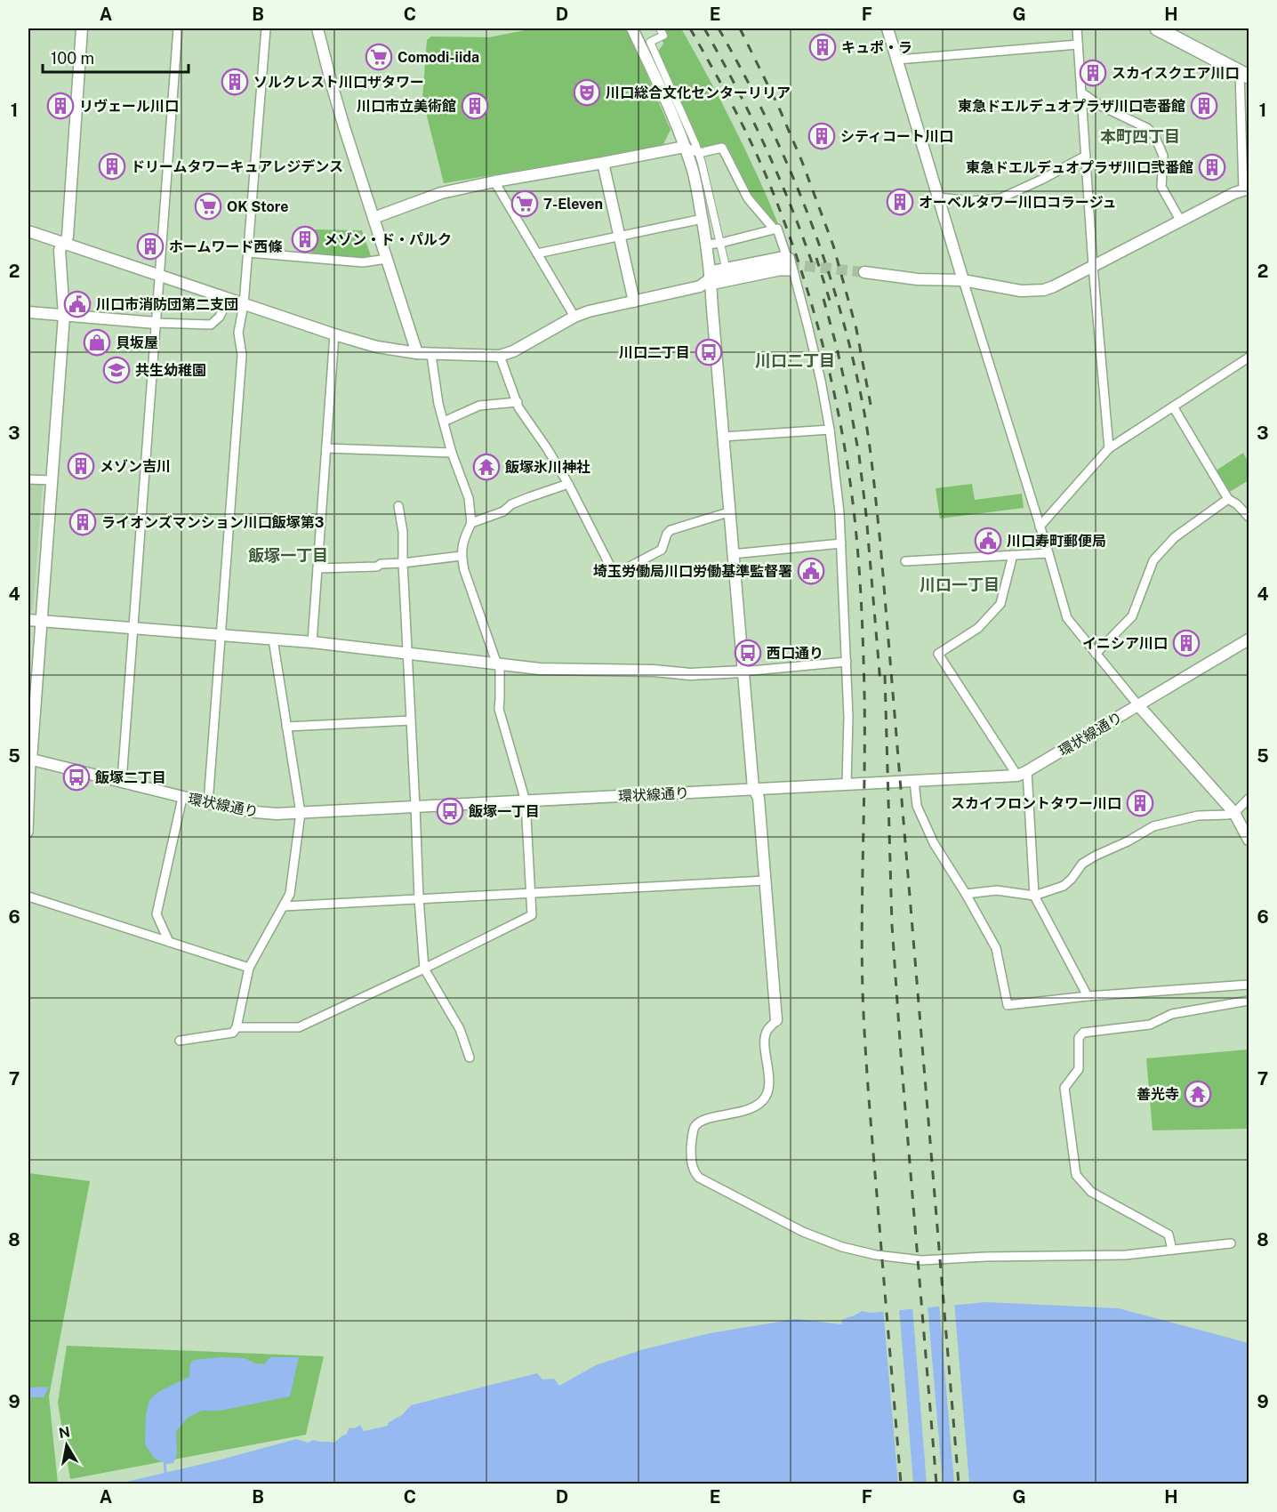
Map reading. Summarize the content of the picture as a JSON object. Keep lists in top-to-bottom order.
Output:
{
  "streets": {
    "street": ["環状線通り"]
  },
  "districts": [
    "本町四丁目",
    "川口二丁目",
    "飯塚一丁目",
    "川口一丁目"
  ],
  "places": {
    "building": [
      "キュポ・ラ",
      "スカイスクエア川口",
      "ソルクレスト川口ザタワー",
      "リヴェール川口",
      "川口市立美術館",
      "東急ドエルデュオプラザ川口壱番館",
      "シティコート川口",
      "ドリームタワーキュアレジデンス",
      "東急ドエルデュオプラザ川口弐番館",
      "オーベルタワー川口コラージュ",
      "メゾン・ド・パルク",
      "ホームワード西條",
      "メゾン吉川",
      "ライオンズマンション川口飯塚第3",
      "イニシア川口",
      "スカイフロントタワー川口"
    ],
    "supermarket": ["Comodi-iida", "7-Eleven", "OK Store"],
    "theatre": ["川口総合文化センターリリア"],
    "public building": ["川口市消防団第二支団", "川口寿町郵便局", "埼玉労働局川口労働基準監督署"],
    "shop": ["貝坂屋"],
    "bus stop": [
      "川口二丁目",
      "西口通り",
      "飯塚二丁目",
      "飯塚一丁目"
    ],
    "school or university": ["共生幼稚園"],
    "temple": ["飯塚氷川神社", "善光寺"]
  },
  "scale_bar": "100 m",
  "north": "top",
  "grid": {
    "columns": [
      "A",
      "B",
      "C",
      "D",
      "E",
      "F",
      "G",
      "H"
    ],
    "rows": [
      "1",
      "2",
      "3",
      "4",
      "5",
      "6",
      "7",
      "8",
      "9"
    ]
  }
}
